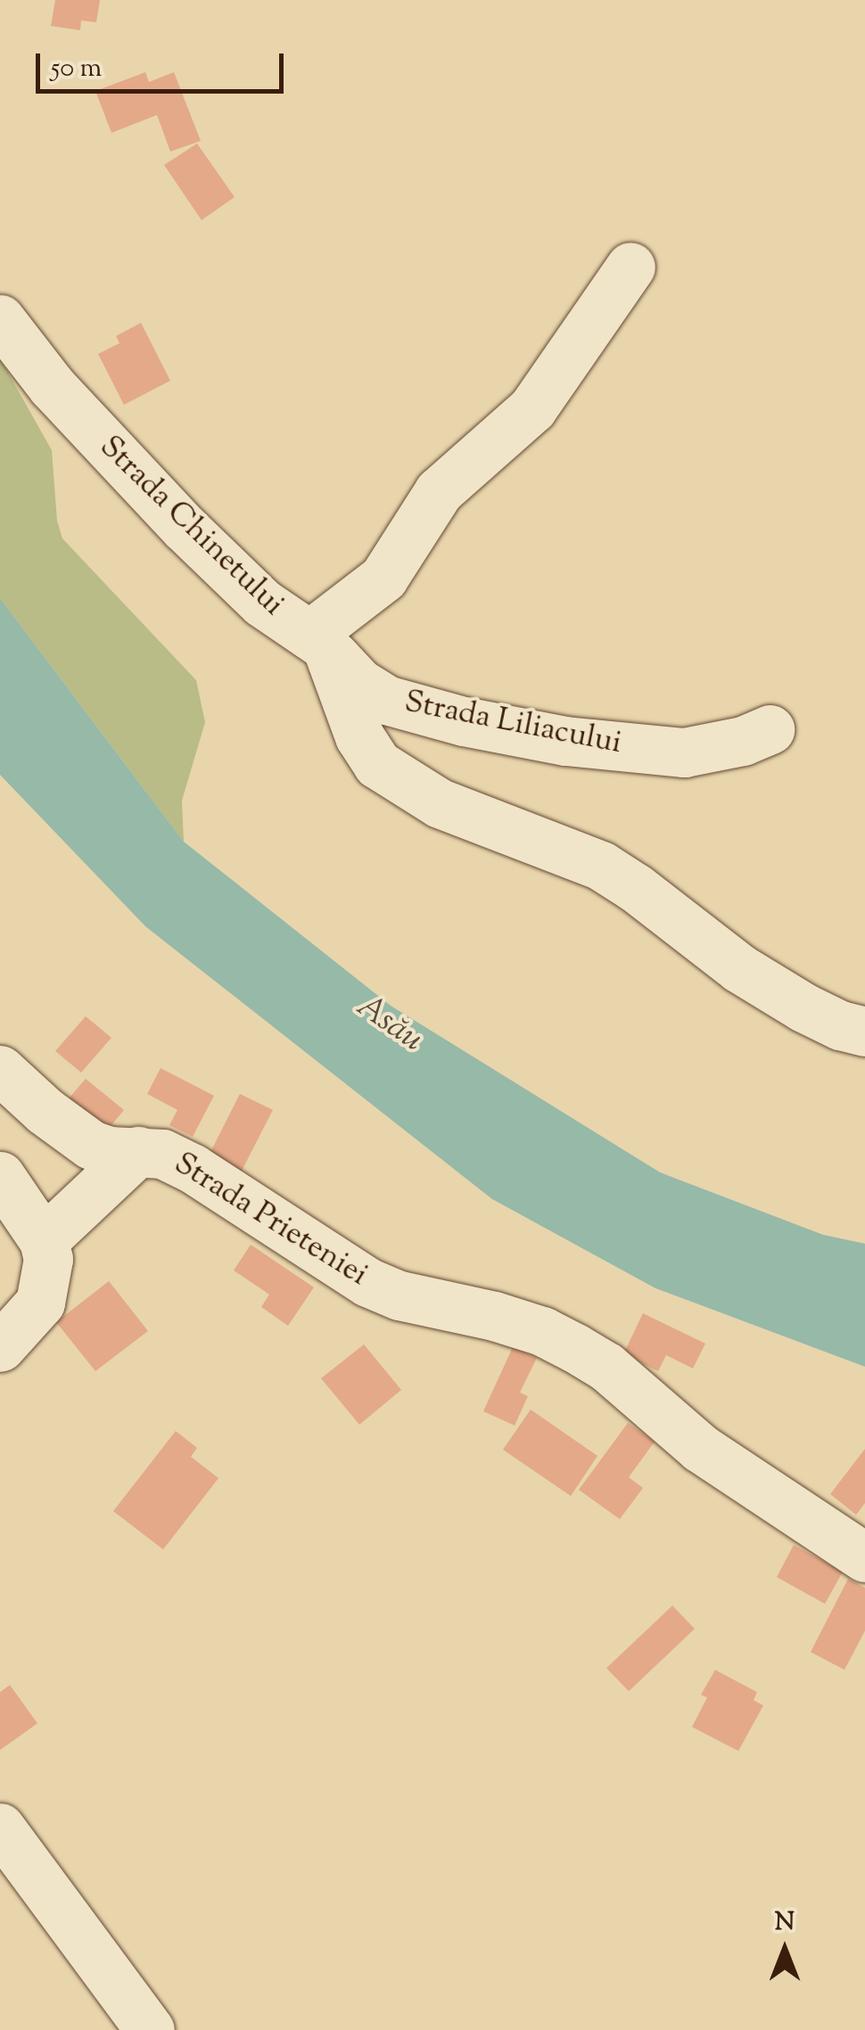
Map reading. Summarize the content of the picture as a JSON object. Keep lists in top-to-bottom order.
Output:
{
  "streets": {
    "street": ["Strada Chinetului", "Strada Liliacului", "Strada Prieteniei"]
  },
  "crossings": [
    ["Strada Chinetului", "Strada Liliacului"]
  ],
  "water": ["Asău"],
  "scale_bar": "50 m",
  "north": "top"
}
